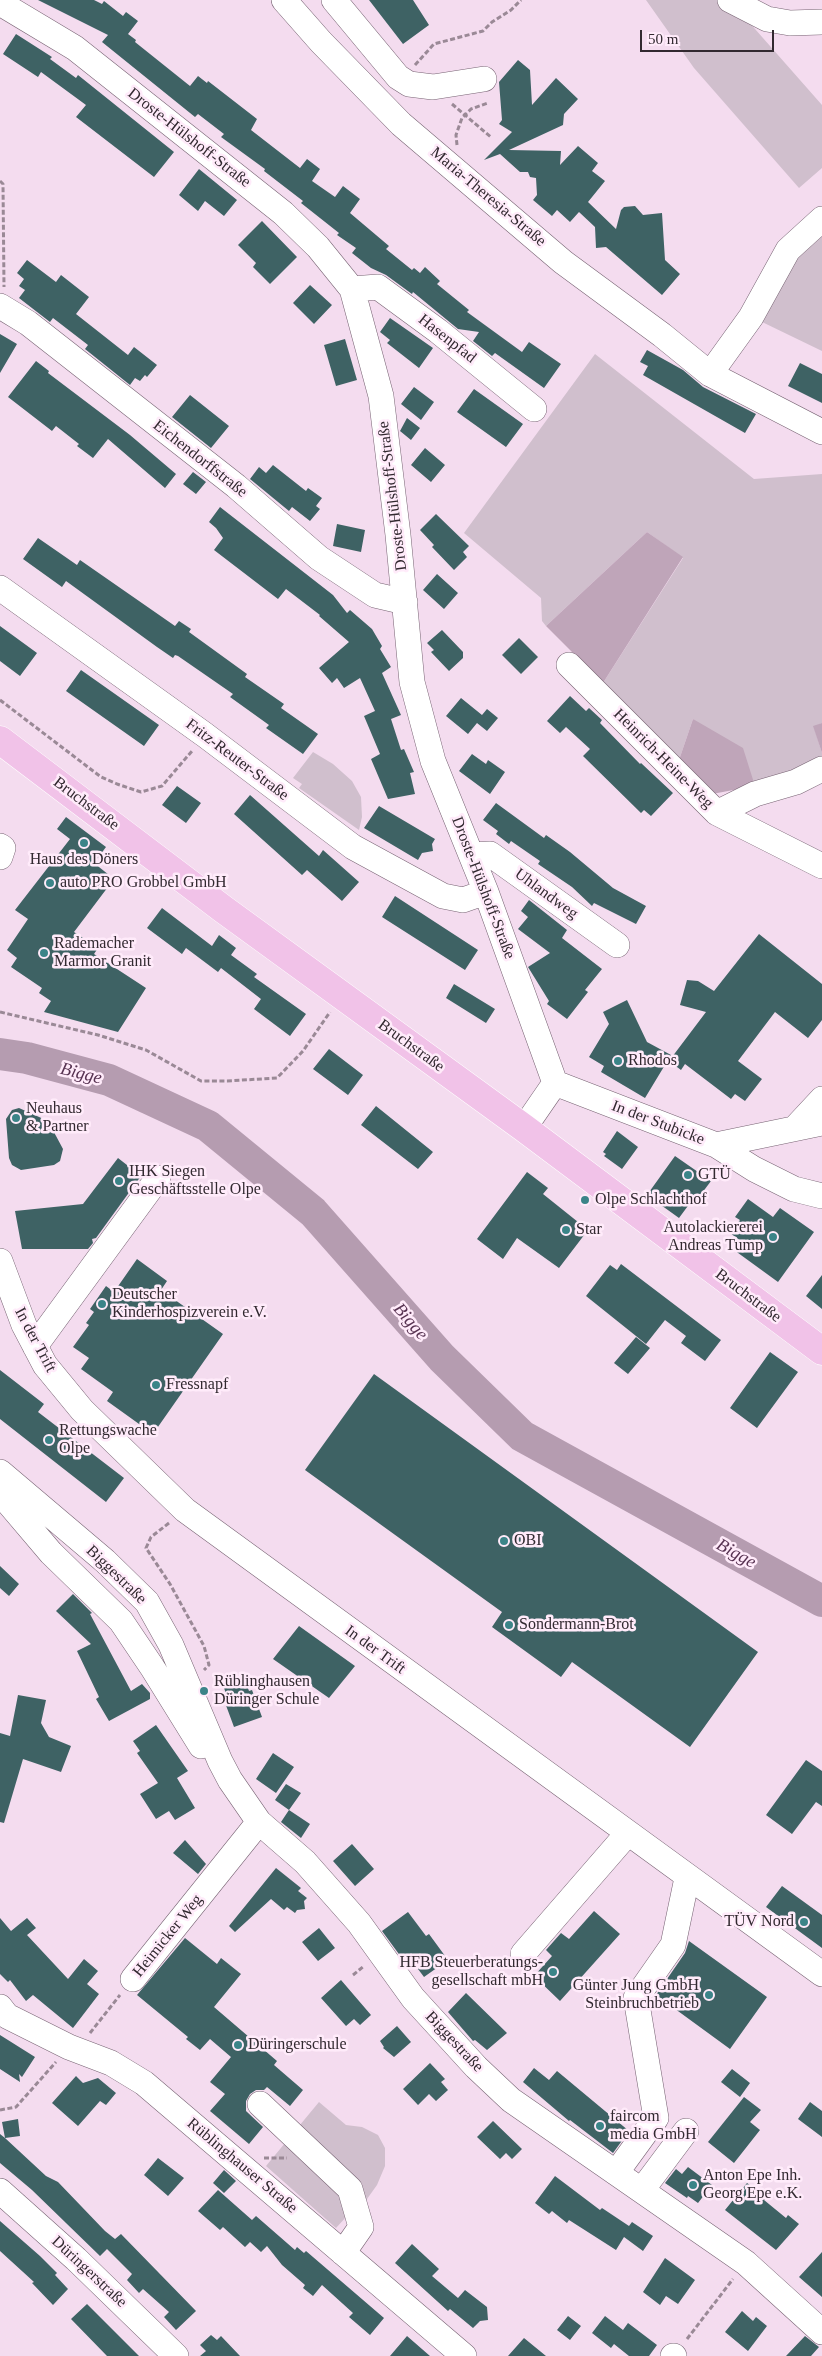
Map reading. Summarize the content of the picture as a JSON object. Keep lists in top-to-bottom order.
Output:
{
  "streets": {
    "main road": ["Bruchstraße"],
    "street": [
      "Droste-Hülshoff-Straße",
      "Maria-Theresia-Straße",
      "Hasenpfad",
      "Eichendorffstraße",
      "Heinrich-Heine-Weg",
      "Fritz-Reuter-Straße",
      "Uhlandweg",
      "In der Stubicke",
      "In der Trift",
      "Biggestraße",
      "Heimicker Weg",
      "Rüblinghauser Straße",
      "Düringerstraße"
    ]
  },
  "crossings": [
    ["Droste-Hülshoff-Straße", "Hasenpfad"],
    ["Droste-Hülshoff-Straße", "Eichendorffstraße"],
    ["Droste-Hülshoff-Straße", "Fritz-Reuter-Straße"],
    ["Droste-Hülshoff-Straße", "Uhlandweg"],
    ["Droste-Hülshoff-Straße", "In der Stubicke"],
    ["Biggestraße", "Heimicker Weg"],
    ["Heimicker Weg", "Rüblinghauser Straße"]
  ],
  "water": ["Bigge"],
  "places": [
    "Haus des Döners",
    "auto PRO Grobbel GmbH",
    "Rademacher Marmor Granit",
    "Rhodos",
    "Neuhaus & Partner",
    "GTÜ",
    "IHK Siegen Geschäftsstelle Olpe",
    "Olpe Schlachthof",
    "Star",
    "Autolackiererei Andreas Tump",
    "Deutscher Kinderhospizverein e.V.",
    "Fressnapf",
    "Rettungswache Olpe",
    "OBI",
    "Sondermann-Brot",
    "Rüblinghausen Düringer Schule",
    "TÜV Nord",
    "HFB Steuerberatungs- gesellschaft mbH",
    "Günter Jung GmbH Steinbruchbetrieb",
    "Düringerschule",
    "faircom media GmbH",
    "Anton Epe Inh. Georg Epe e.K."
  ],
  "scale_bar": "50 m"
}
